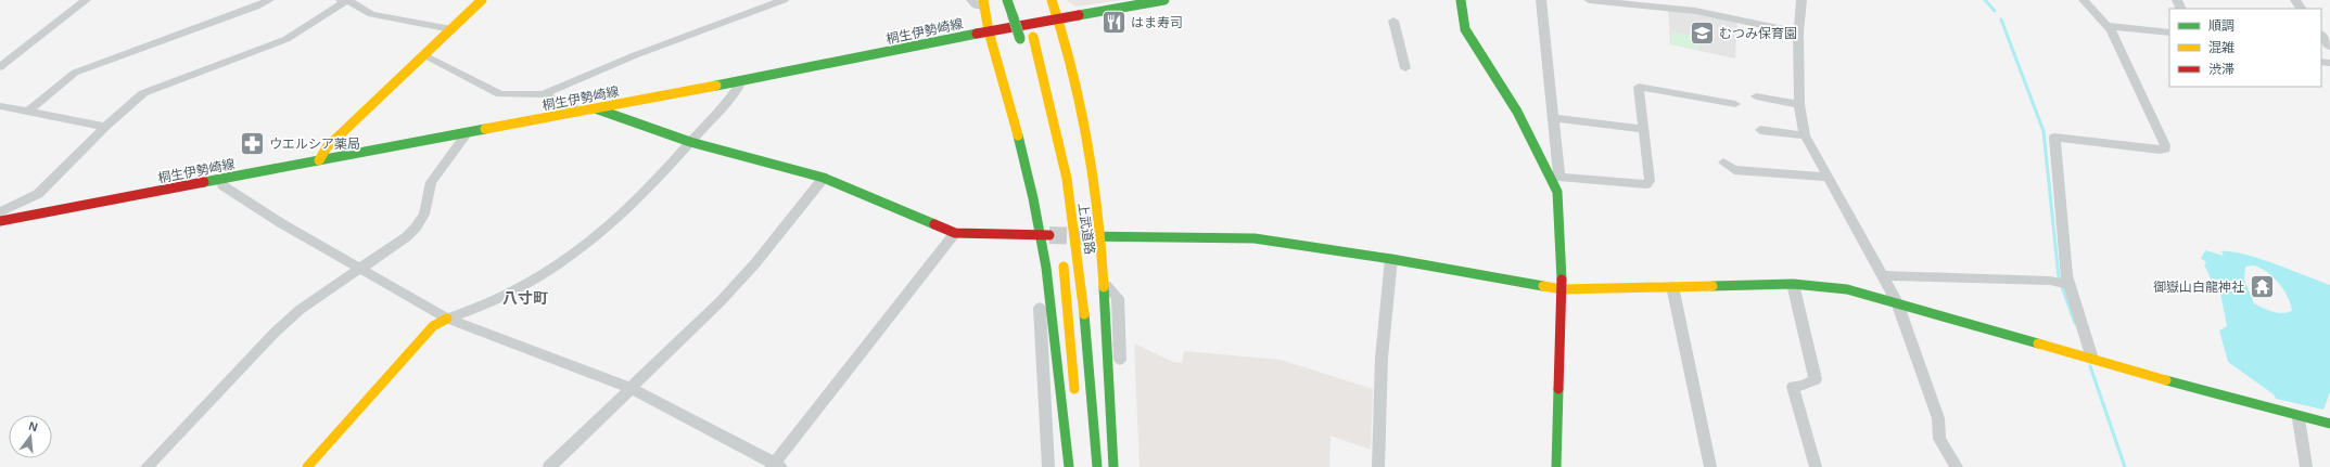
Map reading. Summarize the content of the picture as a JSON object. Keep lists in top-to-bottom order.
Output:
{
  "streets": {
    "main road": ["桐生伊勢崎線", "上武道路"]
  },
  "districts": ["八寸町"],
  "places": {
    "restaurant": ["はま寿司"],
    "school or university": ["むつみ保育園"],
    "pharmacy": ["ウエルシア薬局"],
    "temple": ["御嶽山白龍神社"]
  },
  "legend": ["順調", "混雑", "渋滞"],
  "north": "top"
}
